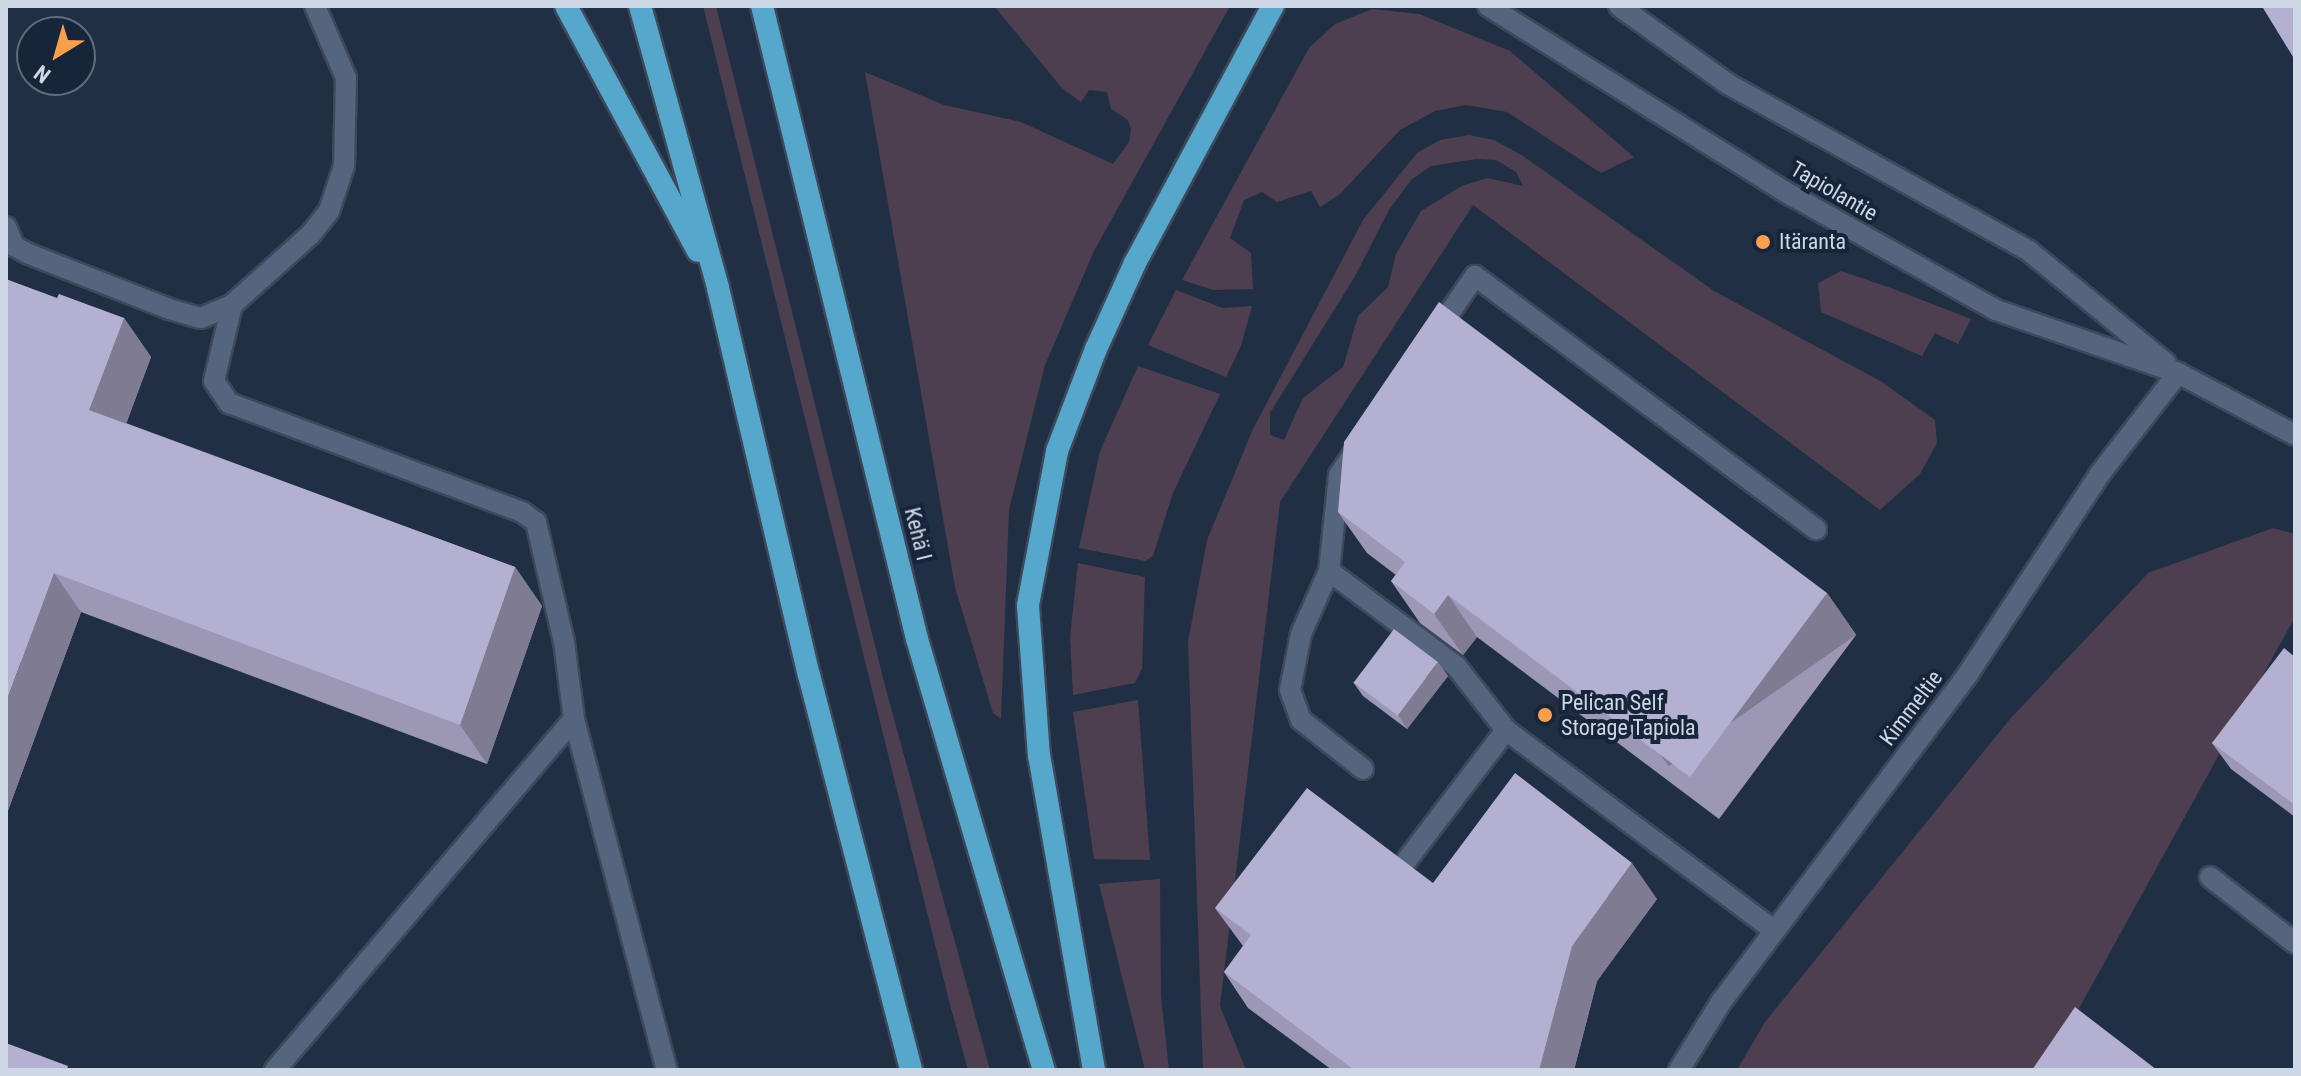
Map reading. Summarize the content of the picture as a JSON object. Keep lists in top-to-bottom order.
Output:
{
  "streets": {
    "highway": ["Kehä I"],
    "main road": ["Tapiolantie", "Kimmeltie"]
  },
  "crossings": [
    ["Tapiolantie", "Kimmeltie"]
  ],
  "places": ["Itäranta", "Pelican Self Storage Tapiola"],
  "north": "bottom left"
}
